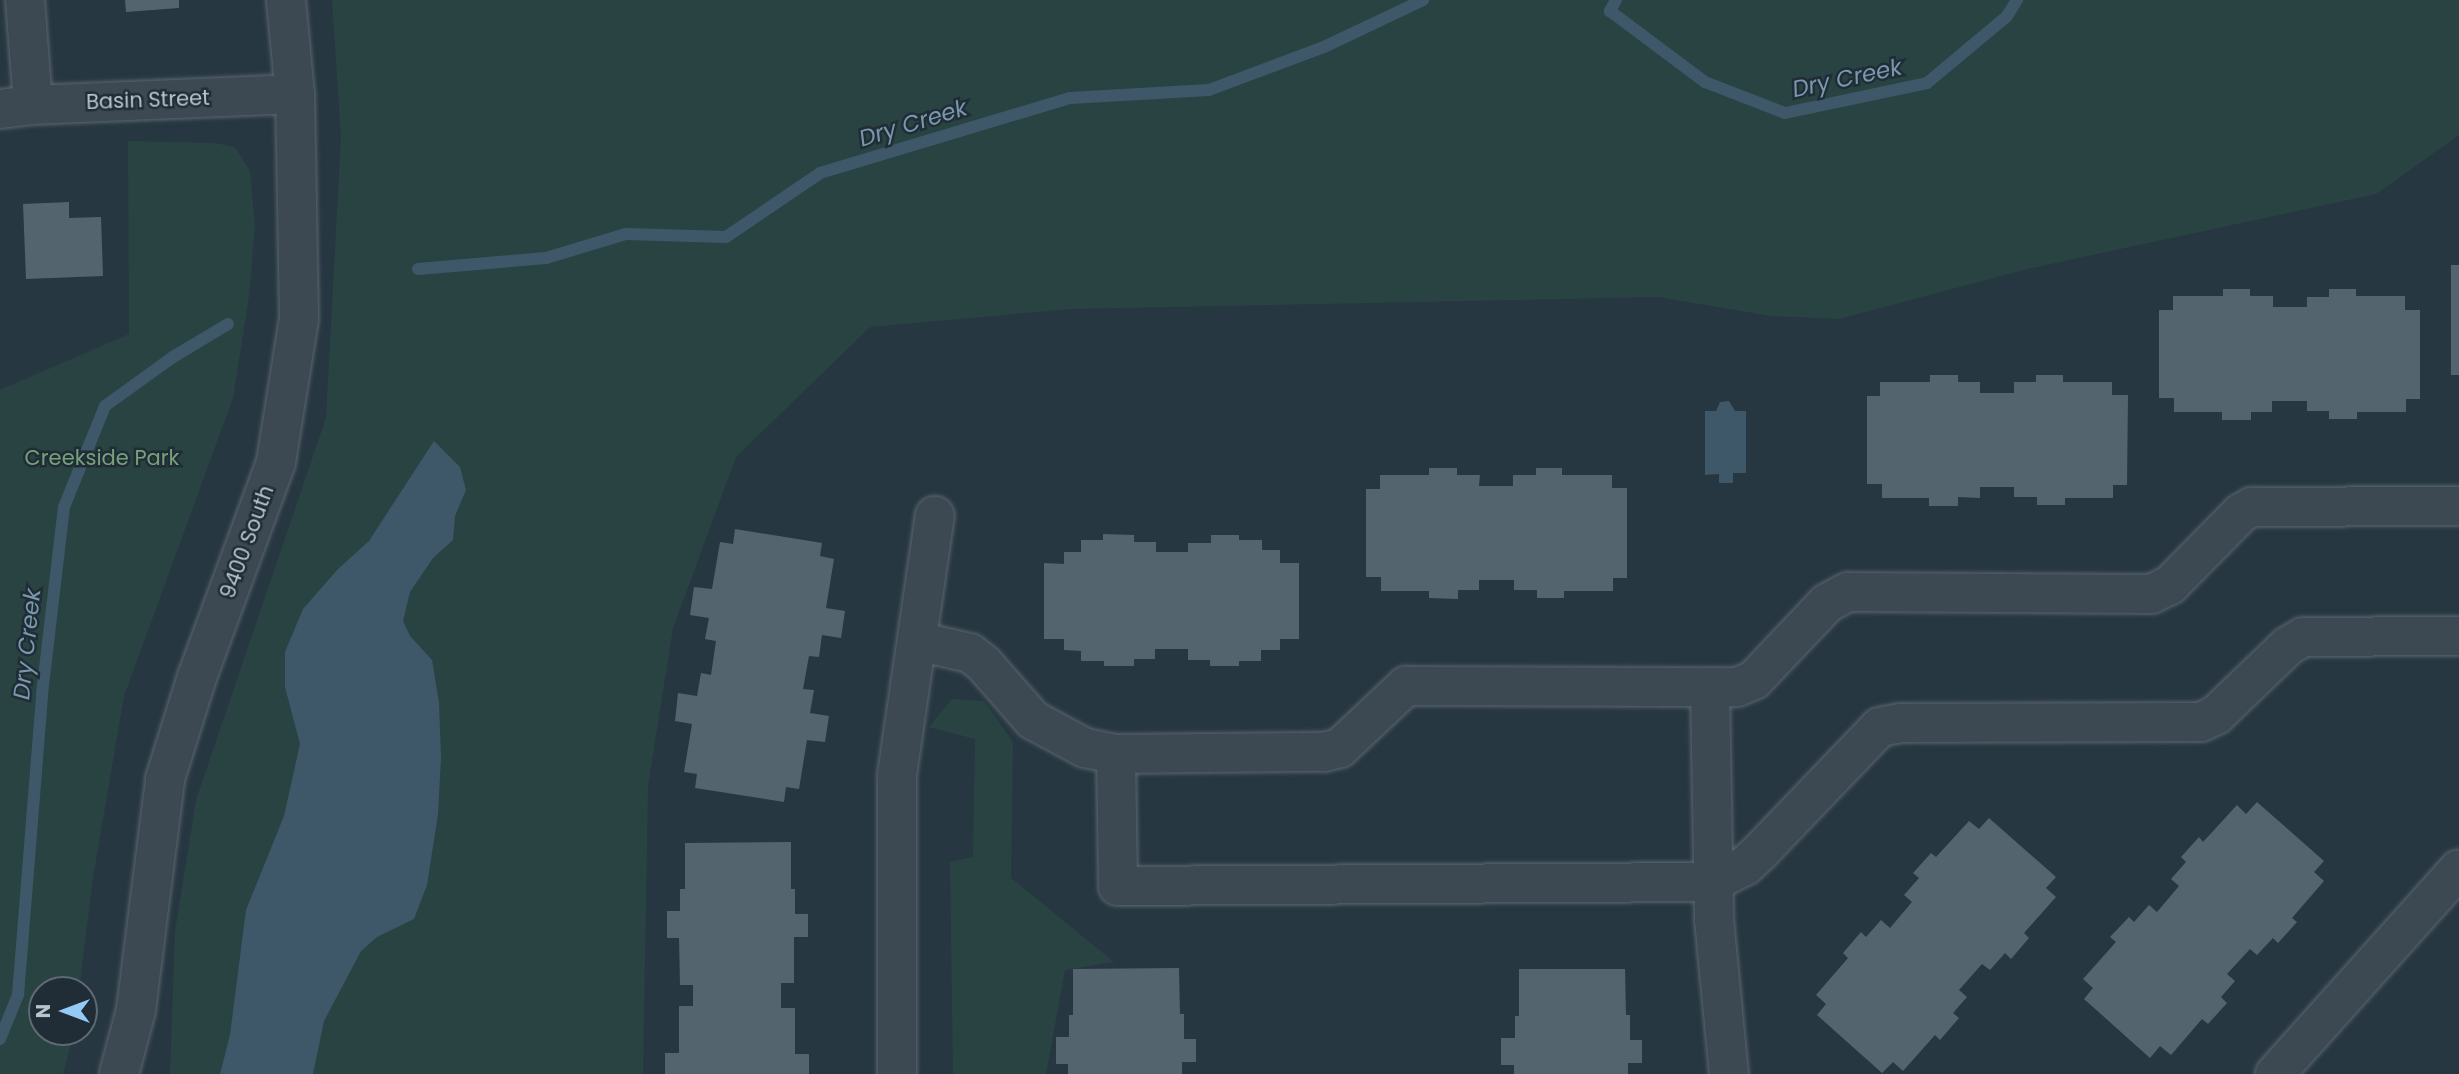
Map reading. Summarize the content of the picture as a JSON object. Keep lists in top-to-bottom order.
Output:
{
  "streets": {
    "street": ["Basin Street", "9400 South"]
  },
  "crossings": [
    ["Basin Street", "9400 South"]
  ],
  "water": ["Dry Creek"],
  "parks": ["Creekside Park"],
  "north": "left"
}
